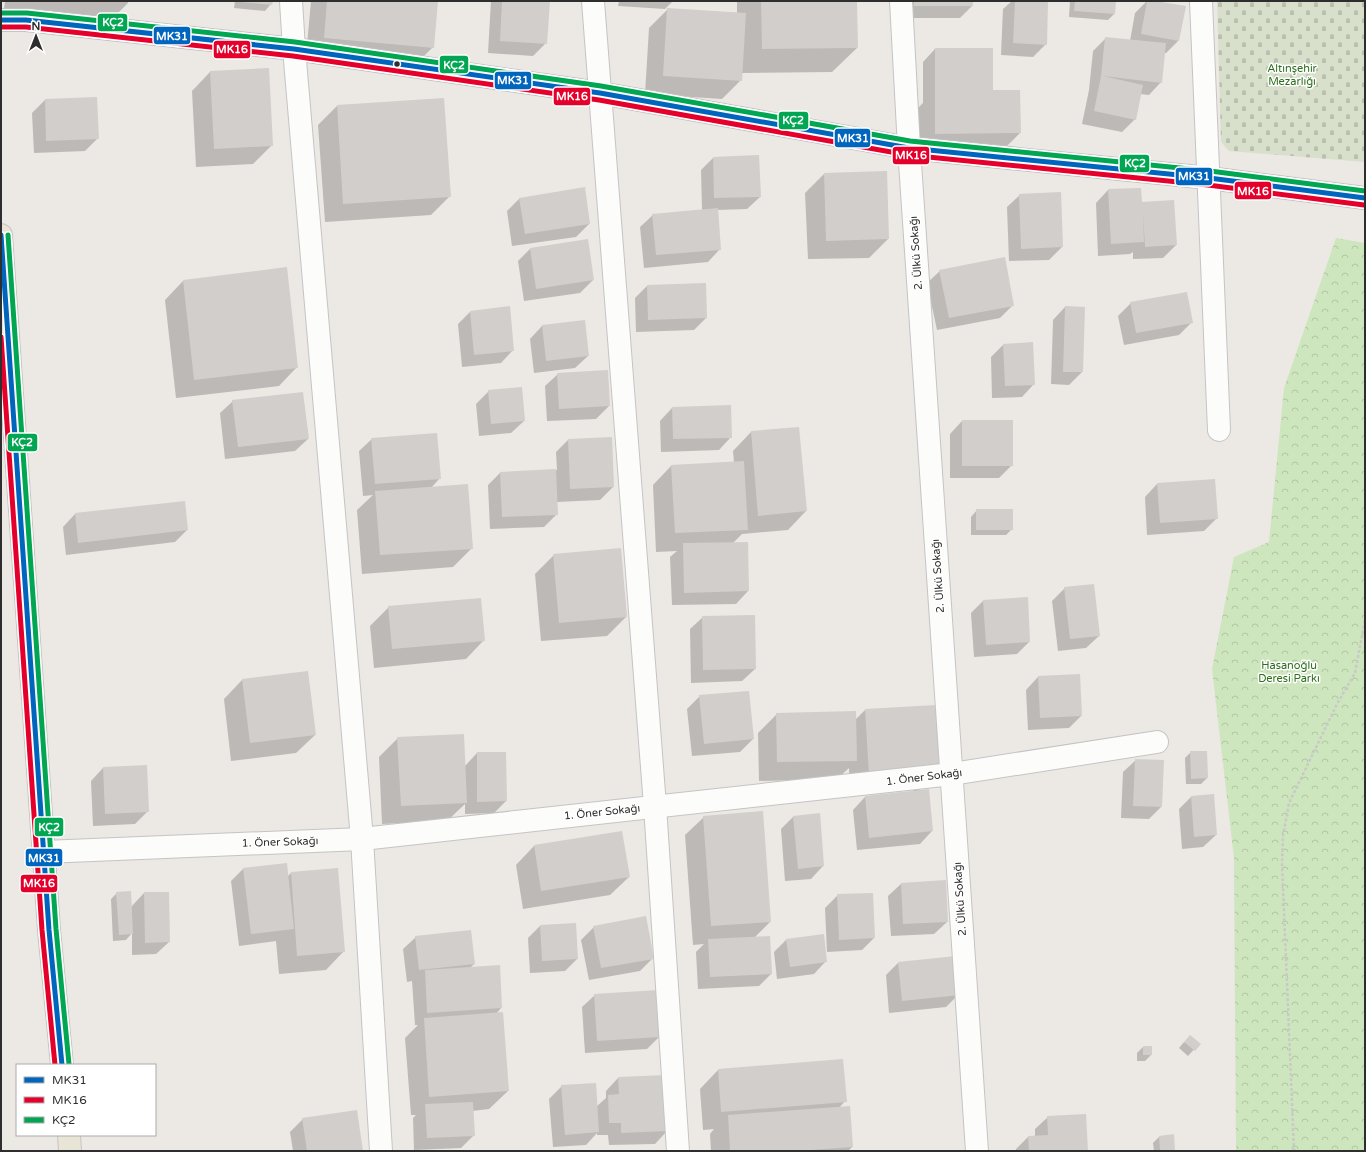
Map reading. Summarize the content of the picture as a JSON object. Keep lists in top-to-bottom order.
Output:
{
  "streets": {
    "street": ["2. Ülkü Sokağı", "1. Öner Sokağı"]
  },
  "crossings": [
    ["2. Ülkü Sokağı", "1. Öner Sokağı"]
  ],
  "parks": ["Altınşehir Mezarlığı", "Hasanoğlu Deresi Parkı"],
  "lines": ["transit line KÇ2", "transit line MK31", "transit line MK16"],
  "legend": ["MK31", "MK16", "KÇ2"],
  "north": "top"
}
